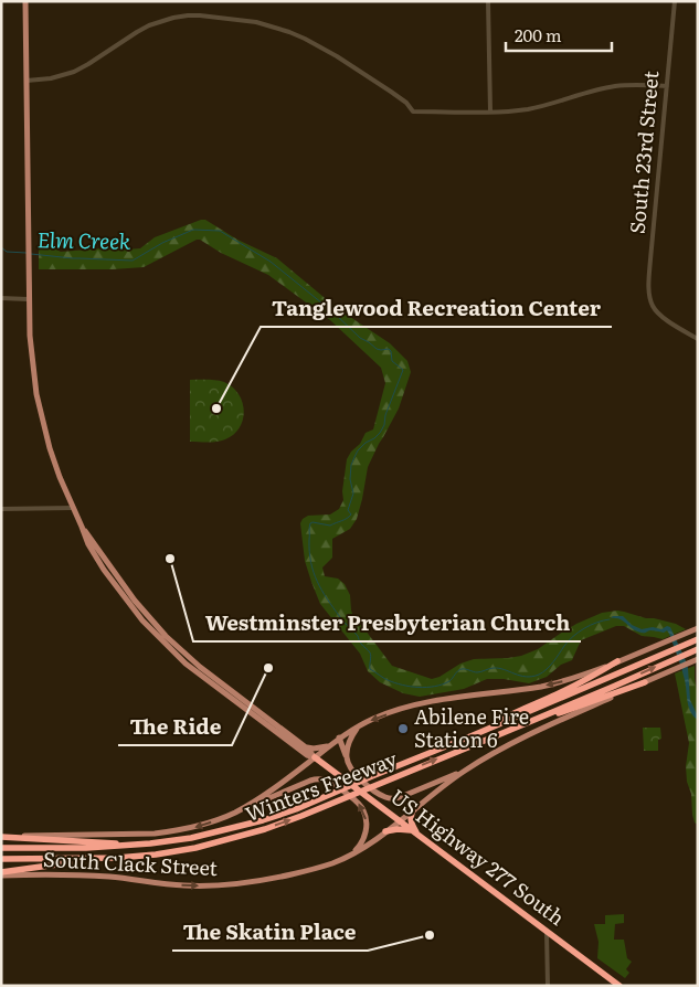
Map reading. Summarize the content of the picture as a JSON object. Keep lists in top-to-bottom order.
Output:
{
  "streets": {
    "highway": ["Winters Freeway", "US Highway 277 South"],
    "main road": ["South Clack Street"],
    "street": ["South 23rd Street"]
  },
  "crossings": [
    ["US Highway 277 South", "South Clack Street"]
  ],
  "water": ["Elm Creek"],
  "places": [
    "Tanglewood Recreation Center",
    "Westminster Presbyterian Church",
    "The Ride",
    "Abilene Fire Station 6",
    "The Skatin Place"
  ],
  "scale_bar": "200 m"
}
